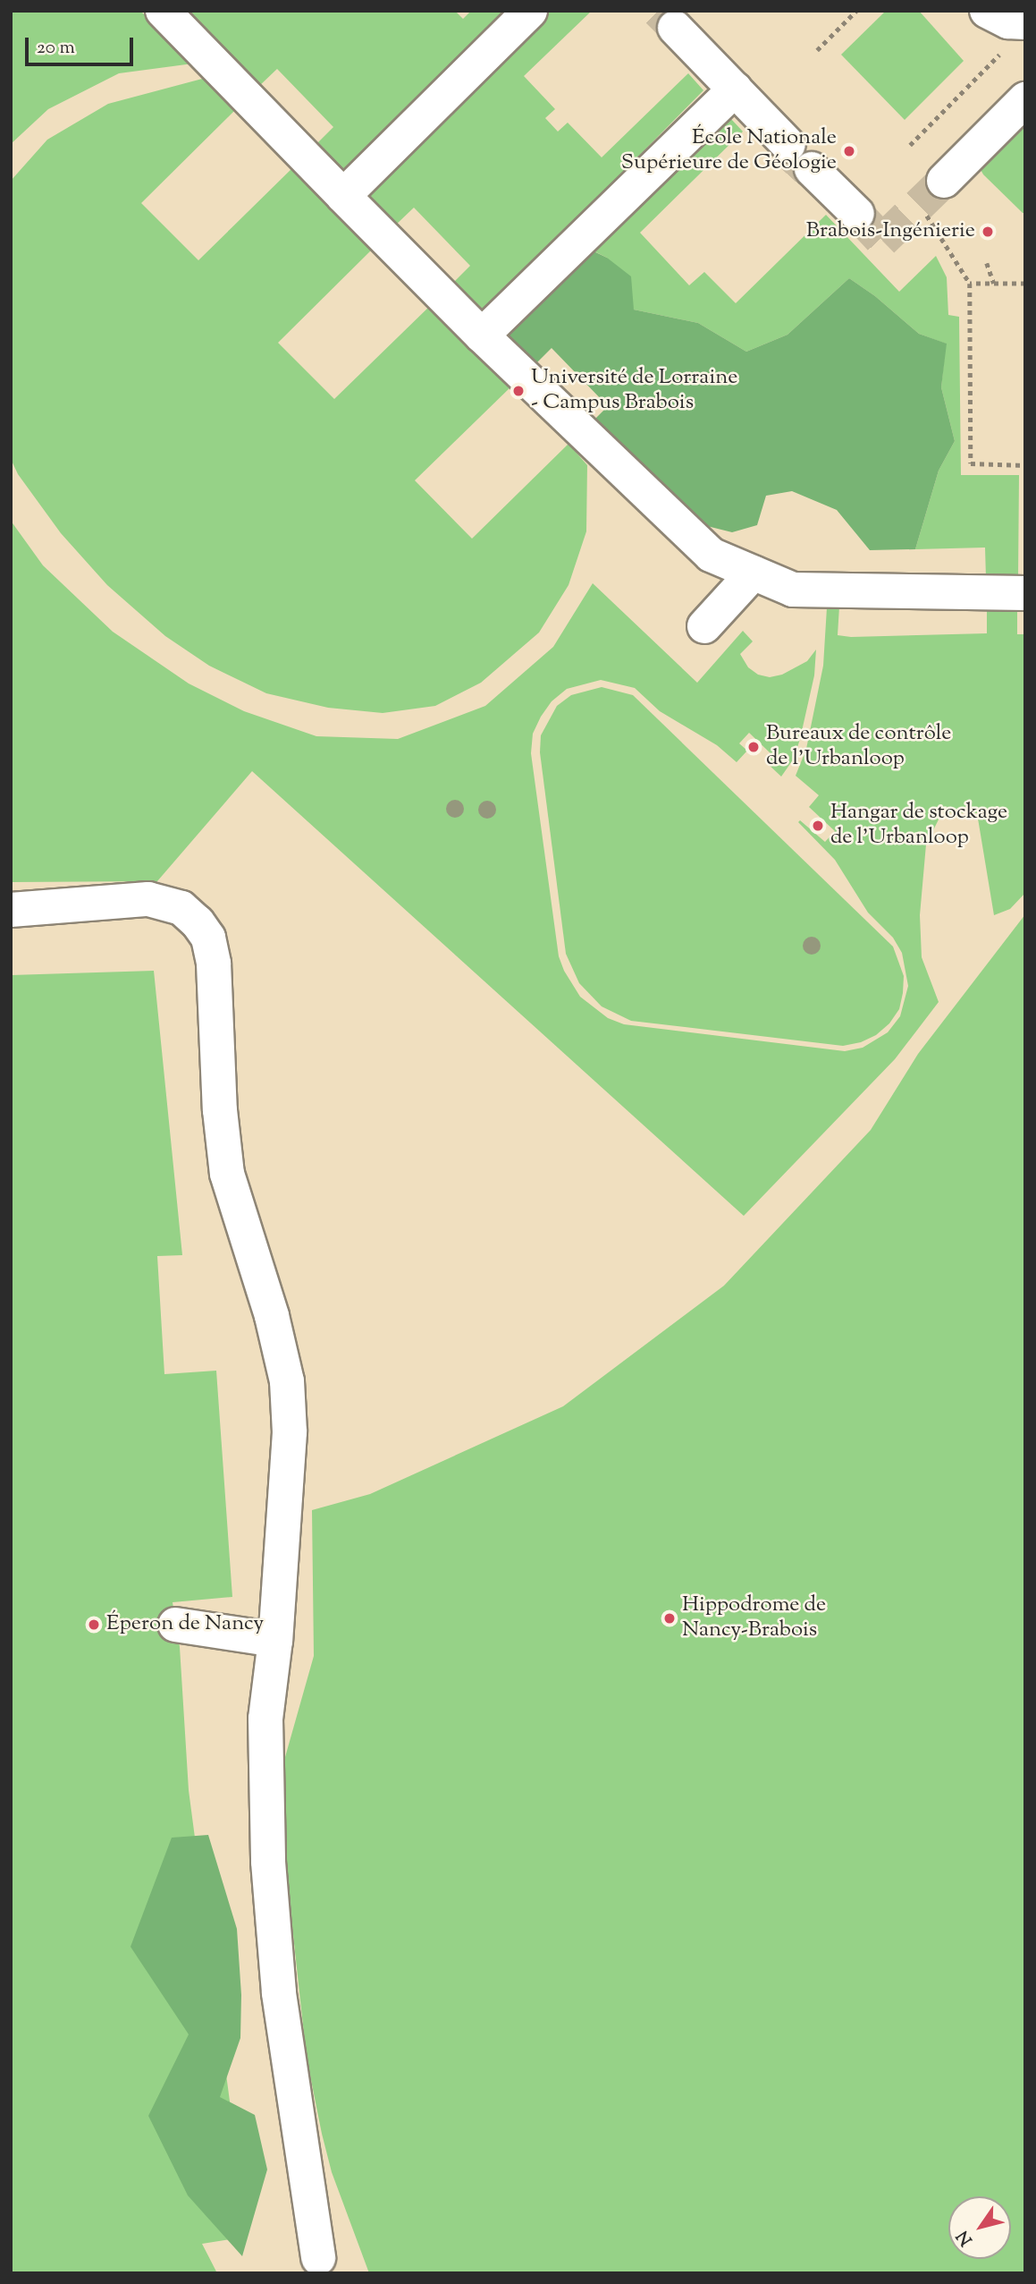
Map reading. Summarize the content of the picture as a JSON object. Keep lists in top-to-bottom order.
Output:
{
  "places": [
    "École Nationale Supérieure de Géologie",
    "Brabois-Ingénierie",
    "Université de Lorraine - Campus Brabois",
    "Bureaux de contrôle de l'Urbanloop",
    "Hangar de stockage de l'Urbanloop",
    "Hippodrome de Nancy-Brabois",
    "Éperon de Nancy"
  ],
  "scale_bar": "20 m",
  "north": "bottom left"
}
